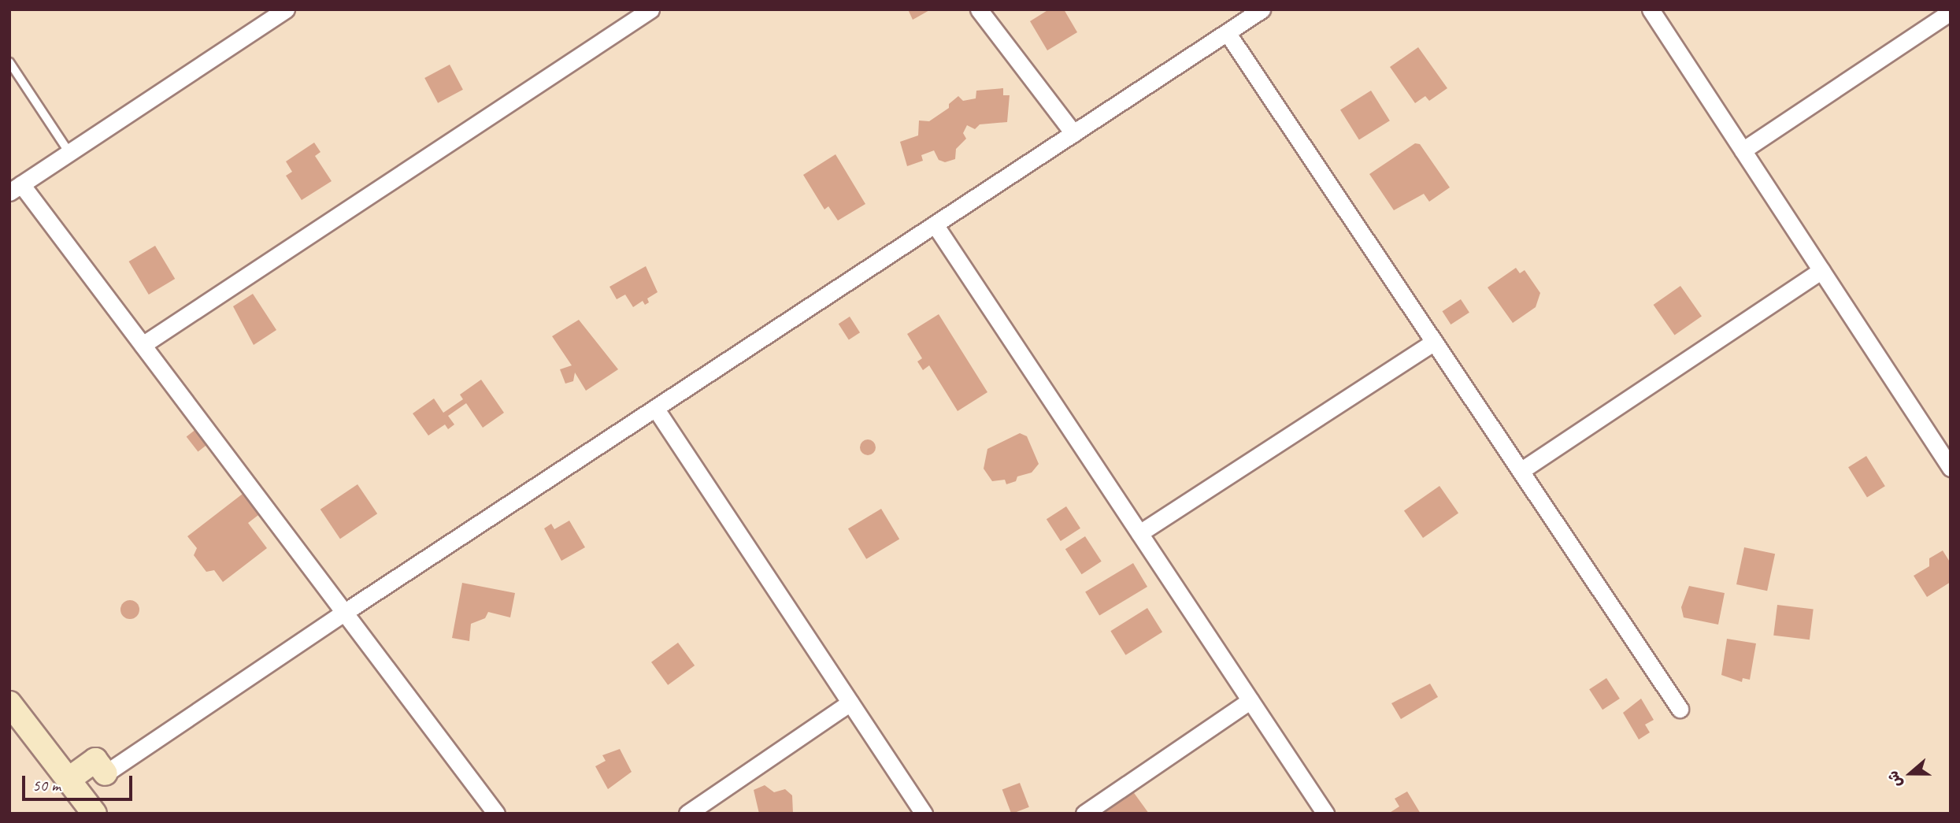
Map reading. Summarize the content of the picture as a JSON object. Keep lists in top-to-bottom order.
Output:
{
  "scale_bar": "50 m",
  "north": "left"
}
